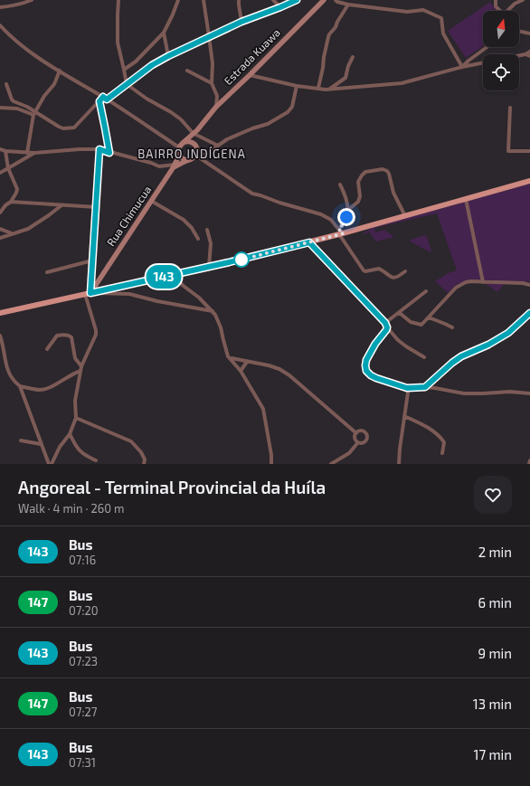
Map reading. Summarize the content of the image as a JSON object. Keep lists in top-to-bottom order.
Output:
{
  "streets": {
    "street": ["Estrada Kuawa", "Rua Chimucua"]
  },
  "crossings": [
    ["Estrada Kuawa", "Rua Chimucua"]
  ],
  "districts": ["BAIRRO INDÍGENA"],
  "lines": ["bus line 143"],
  "north": "top",
  "page": {
    "on_map": "143",
    "heading": ["Angoreal - Terminal Provincial da Huíla", "Walk · 4 min · 260 m"],
    "list": [
      {
        "mark": "143",
        "name": "Bus",
        "note": "07:16",
        "value": "2 min"
      },
      {
        "mark": "147",
        "name": "Bus",
        "note": "07:20",
        "value": "6 min"
      },
      {
        "mark": "143",
        "name": "Bus",
        "note": "07:23",
        "value": "9 min"
      },
      {
        "mark": "147",
        "name": "Bus",
        "note": "07:27",
        "value": "13 min"
      },
      {
        "mark": "143",
        "name": "Bus",
        "note": "07:31",
        "value": "17 min"
      }
    ]
  }
}
